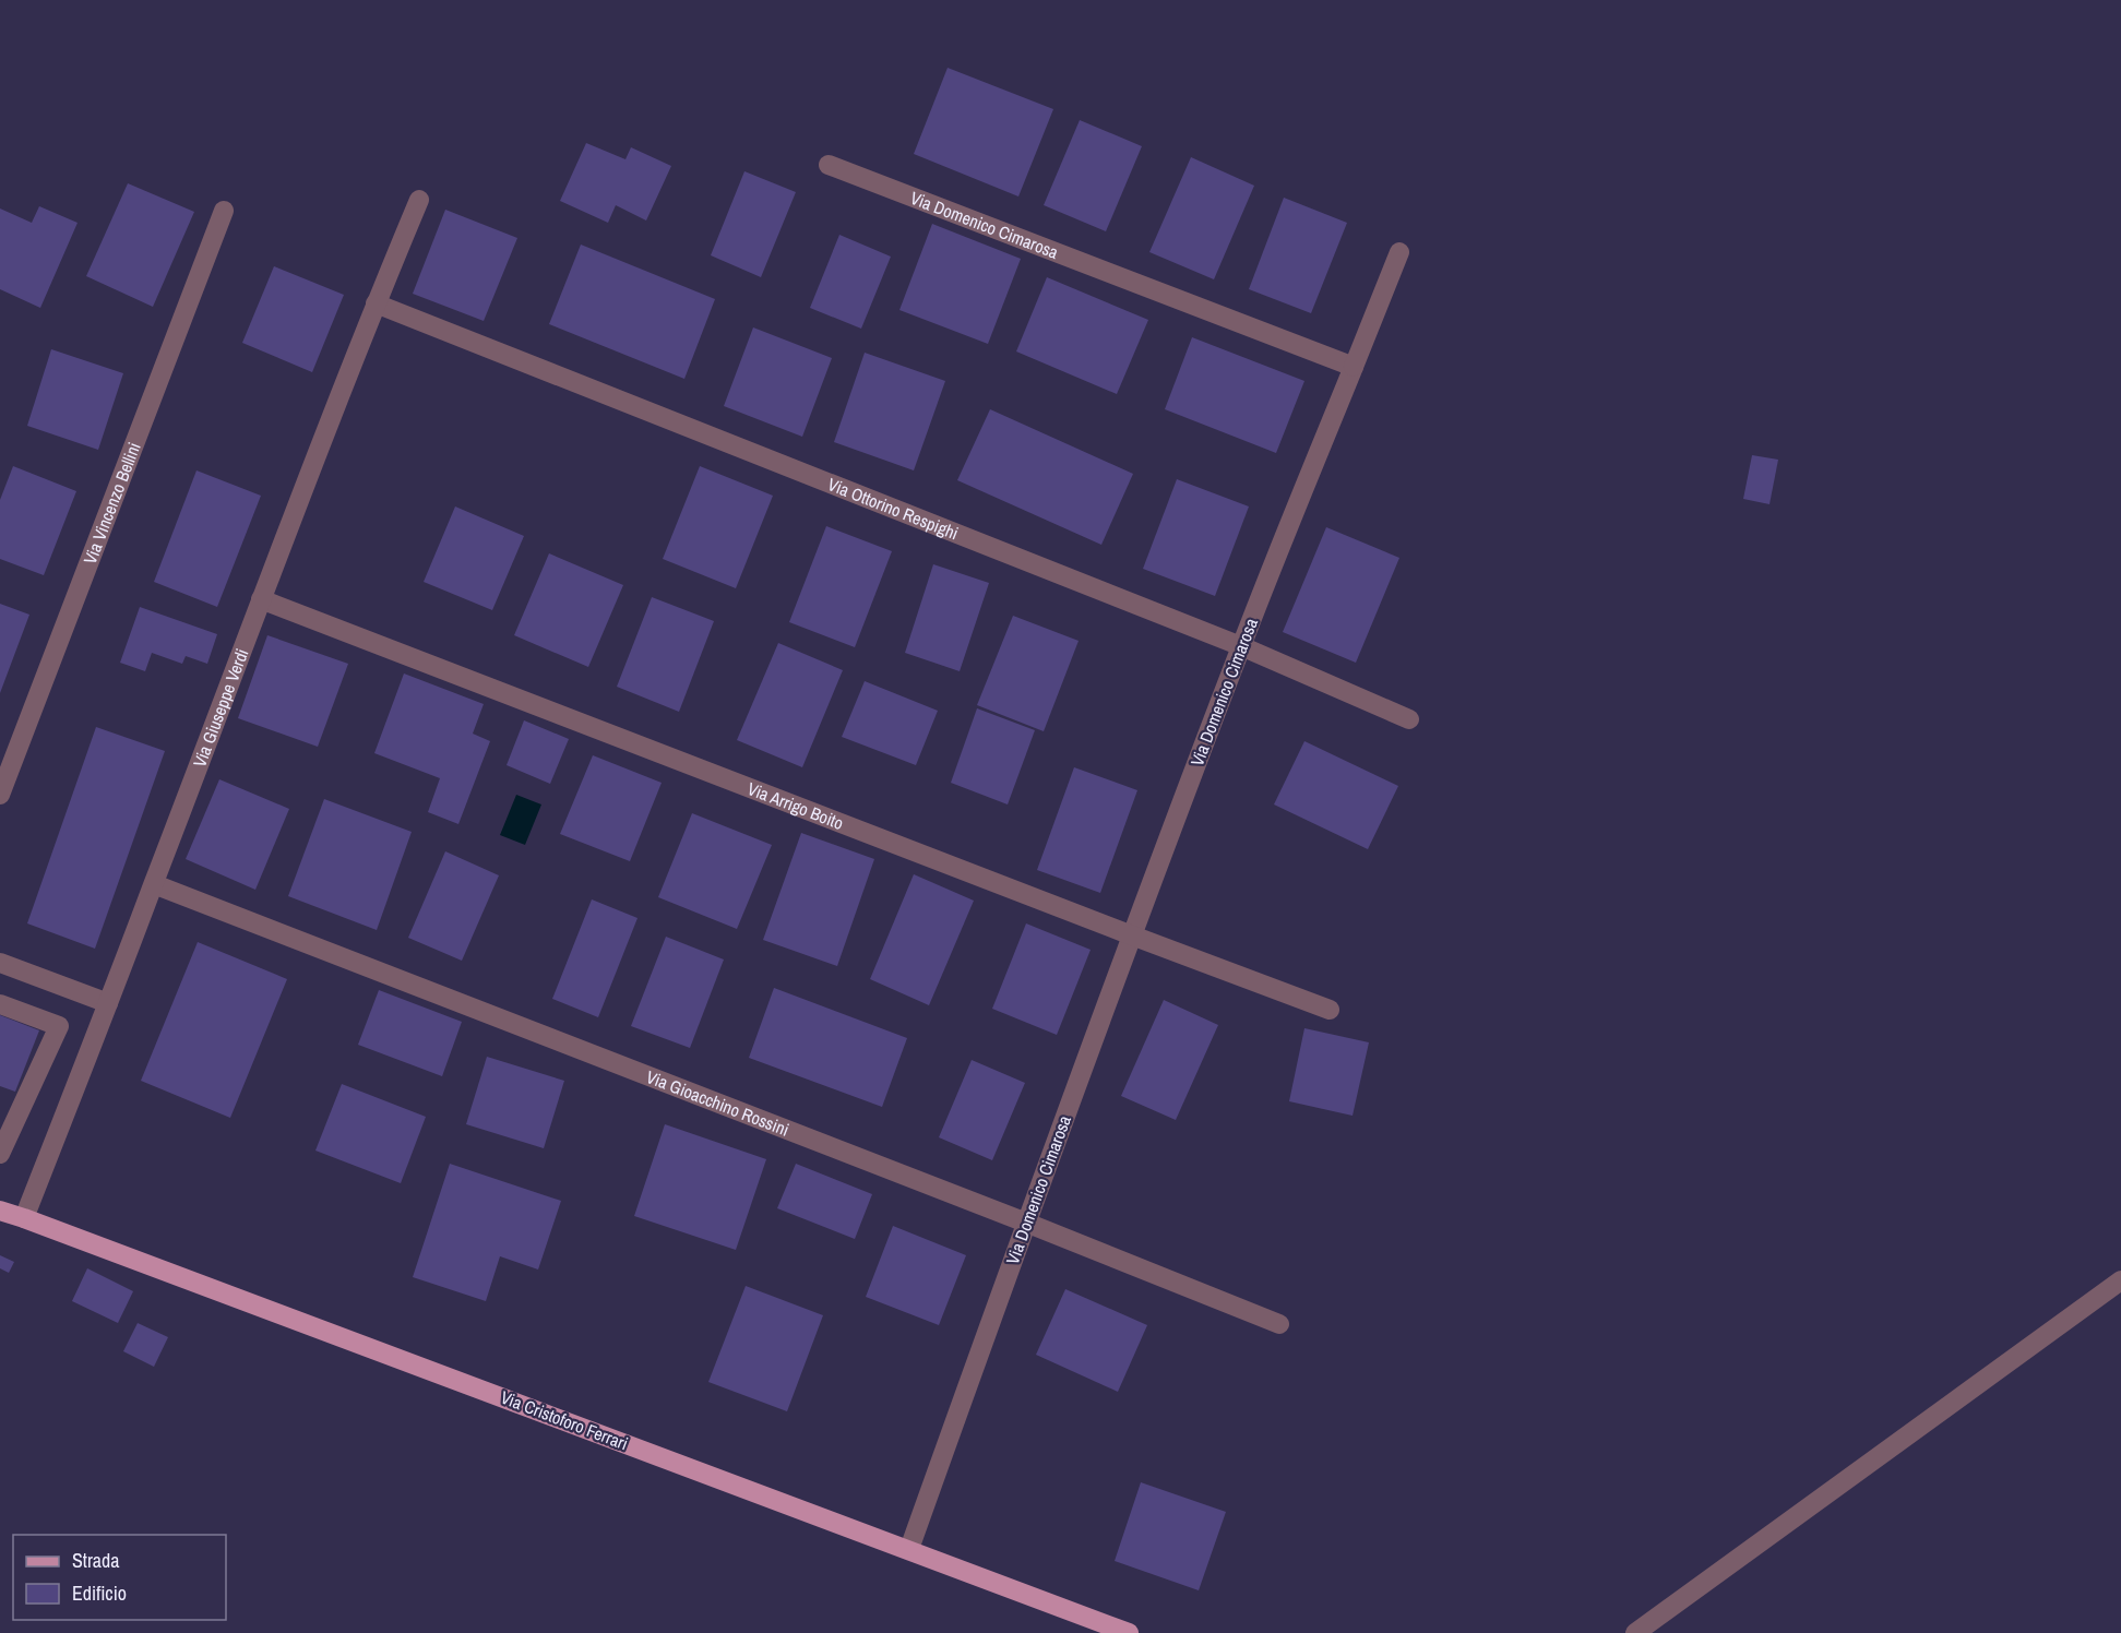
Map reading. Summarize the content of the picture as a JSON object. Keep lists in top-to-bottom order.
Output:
{
  "streets": {
    "main road": ["Via Cristoforo Ferrari"],
    "street": [
      "Via Domenico Cimarosa",
      "Via Vincenzo Bellini",
      "Via Ottorino Respighi",
      "Via Giuseppe Verdi",
      "Via Arrigo Boito",
      "Via Gioacchino Rossini"
    ]
  },
  "crossings": [
    ["Via Domenico Cimarosa", "Via Ottorino Respighi"],
    ["Via Domenico Cimarosa", "Via Arrigo Boito"],
    ["Via Domenico Cimarosa", "Via Gioacchino Rossini"],
    ["Via Domenico Cimarosa", "Via Cristoforo Ferrari"],
    ["Via Ottorino Respighi", "Via Giuseppe Verdi"],
    ["Via Giuseppe Verdi", "Via Arrigo Boito"],
    ["Via Giuseppe Verdi", "Via Gioacchino Rossini"],
    ["Via Giuseppe Verdi", "Via Cristoforo Ferrari"]
  ],
  "legend": ["Strada", "Edificio"]
}
